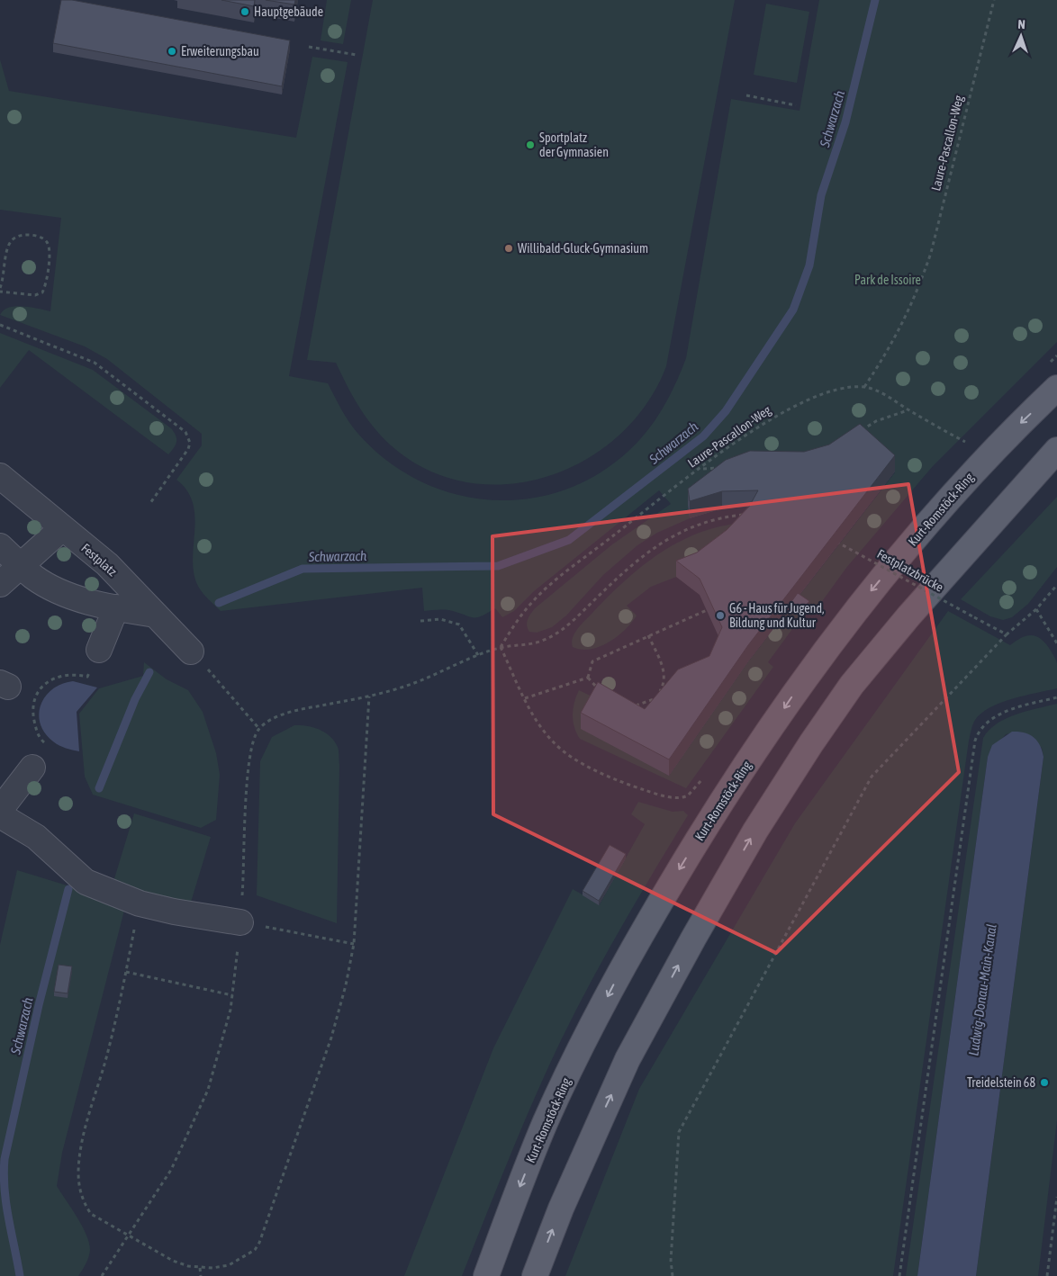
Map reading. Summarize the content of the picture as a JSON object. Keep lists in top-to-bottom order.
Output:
{
  "streets": {
    "main road": ["Kurt-Romstöck-Ring"],
    "street": ["Festplatz"],
    "path": ["Laure-Pascallon-Weg", "Festplatzbrücke"]
  },
  "water": ["Schwarzach", "Ludwig-Donau-Main-Kanal"],
  "parks": ["Park de Issoire"],
  "places": [
    "Hauptgebäude",
    "Erweiterungsbau",
    "Sportplatz der Gymnasien",
    "Willibald-Gluck-Gymnasium",
    "G6 - Haus für Jugend, Bildung und Kultur",
    "Treidelstein 68"
  ],
  "north": "top"
}
